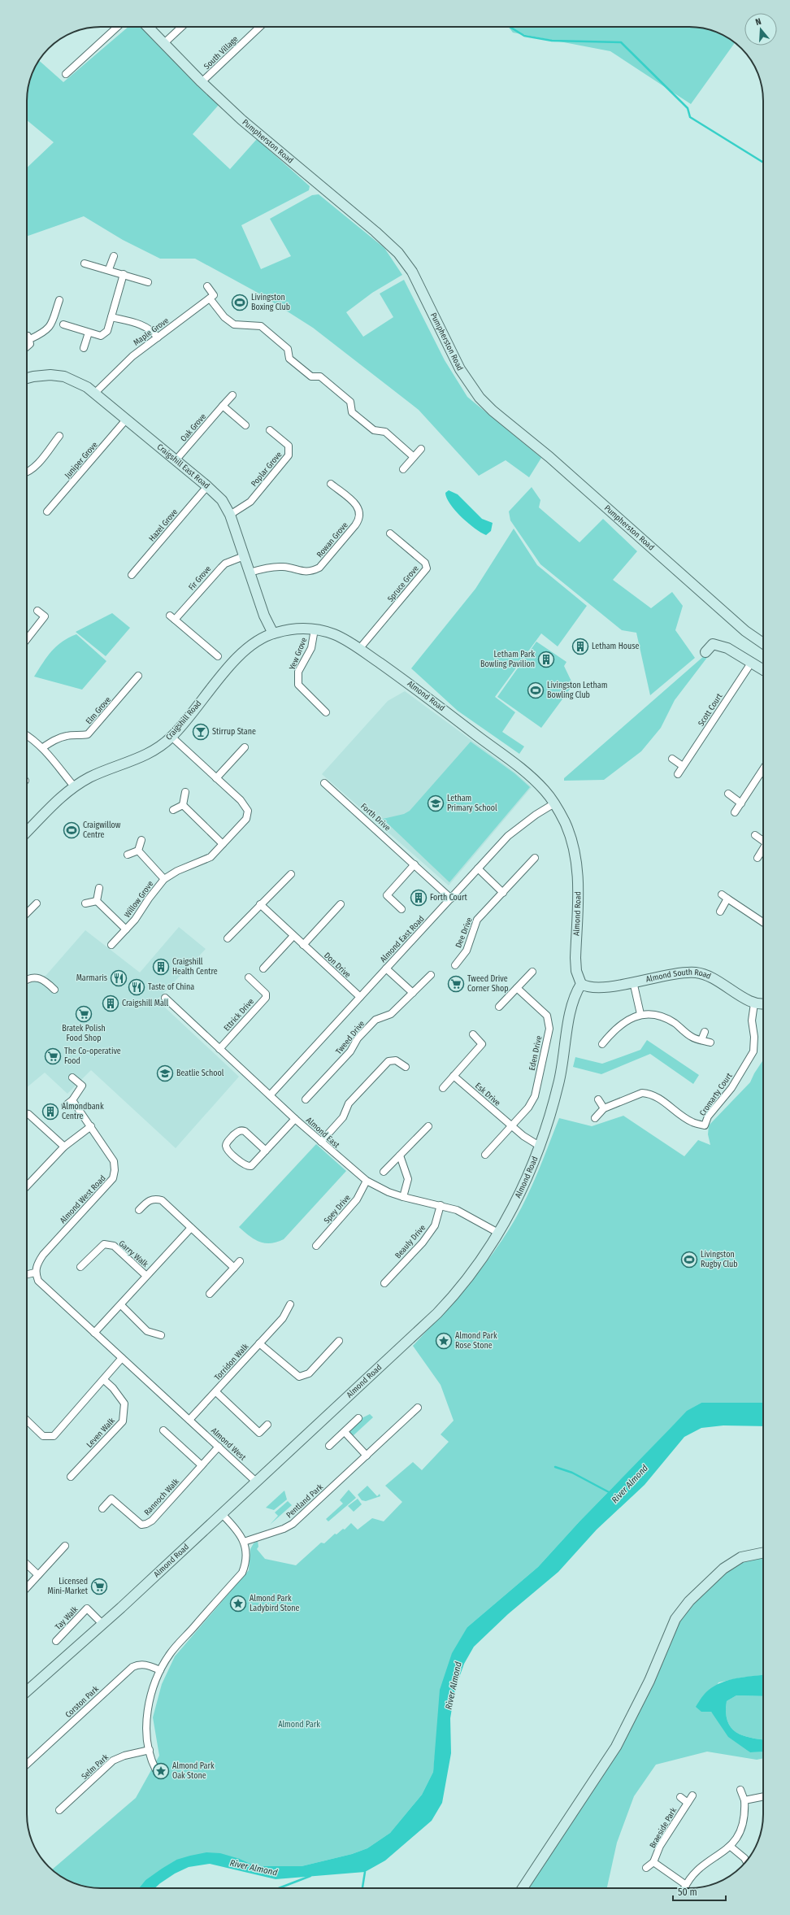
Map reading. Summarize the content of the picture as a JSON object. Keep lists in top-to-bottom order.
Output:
{
  "streets": {
    "street": [
      "South Village",
      "Pumpherston Road",
      "Maple Grove",
      "Oak Grove",
      "Juniper Grove",
      "Craigshill East Road",
      "Poplar Grove",
      "Hazel Grove",
      "Rowan Grove",
      "Fir Grove",
      "Spruce Grove",
      "Yew Grove",
      "Almond Road",
      "Scott Court",
      "Elm Grove",
      "Craigshill Road",
      "Forth Drive",
      "Willow Grove",
      "Dee Drive",
      "Almond East Road",
      "Don Drive",
      "Almond South Road",
      "Ettrick Drive",
      "Tweed Drive",
      "Eden Drive",
      "Esk Drive",
      "Cromarty Court",
      "Almond East",
      "Almond West Road",
      "Spey Drive",
      "Beauly Drive",
      "Garry Walk",
      "Torridon Walk",
      "Leven Walk",
      "Almond West",
      "Rannoch Walk",
      "Pentland Park",
      "Tay Walk",
      "Corston Park",
      "Selm Park",
      "Braeside Park"
    ]
  },
  "crossings": [
    ["South Village", "Pumpherston Road"],
    ["Maple Grove", "Craigshill East Road"],
    ["Oak Grove", "Craigshill East Road"],
    ["Juniper Grove", "Craigshill East Road"],
    ["Craigshill East Road", "Poplar Grove"],
    ["Craigshill East Road", "Hazel Grove"],
    ["Craigshill East Road", "Rowan Grove"],
    ["Craigshill East Road", "Fir Grove"],
    ["Craigshill East Road", "Almond Road"],
    ["Craigshill East Road", "Craigshill Road"],
    ["Spruce Grove", "Almond Road"],
    ["Yew Grove", "Almond Road"],
    ["Almond Road", "Craigshill Road"],
    ["Almond Road", "Almond East Road"],
    ["Almond Road", "Almond South Road"],
    ["Almond Road", "Esk Drive"],
    ["Almond Road", "Almond East"],
    ["Almond Road", "Almond West"],
    ["Almond Road", "Tay Walk"],
    ["Craigshill Road", "Willow Grove"],
    ["Forth Drive", "Almond East Road"],
    ["Almond East Road", "Don Drive"],
    ["Almond East Road", "Almond East"],
    ["Almond South Road", "Cromarty Court"],
    ["Ettrick Drive", "Almond East"],
    ["Eden Drive", "Esk Drive"],
    ["Almond East", "Spey Drive"],
    ["Almond East", "Beauly Drive"],
    ["Torridon Walk", "Almond West"],
    ["Almond West", "Rannoch Walk"]
  ],
  "water": ["River Almond"],
  "parks": ["Almond Park"],
  "places": {
    "sports": [
      "Livingston Boxing Club",
      "Livingston Letham Bowling Club",
      "Craigwillow Centre",
      "Livingston Rugby Club"
    ],
    "building": [
      "Letham House",
      "Letham Park Bowling Pavilion",
      "Forth Court",
      "Craigshill Health Centre",
      "Craigshill Mall",
      "Almondbank Centre"
    ],
    "bar": ["Stirrup Stane"],
    "school or university": ["Letham Primary School", "Beatlie School"],
    "restaurant": ["Marmaris", "Taste of China"],
    "supermarket": [
      "Tweed Drive Corner Shop",
      "Bratek Polish Food Shop",
      "The Co-operative Food",
      "Licensed Mini-Market"
    ],
    "place": ["Almond Park Rose Stone", "Almond Park Ladybird Stone", "Almond Park Oak Stone"]
  },
  "scale_bar": "50 m",
  "north": "top"
}
